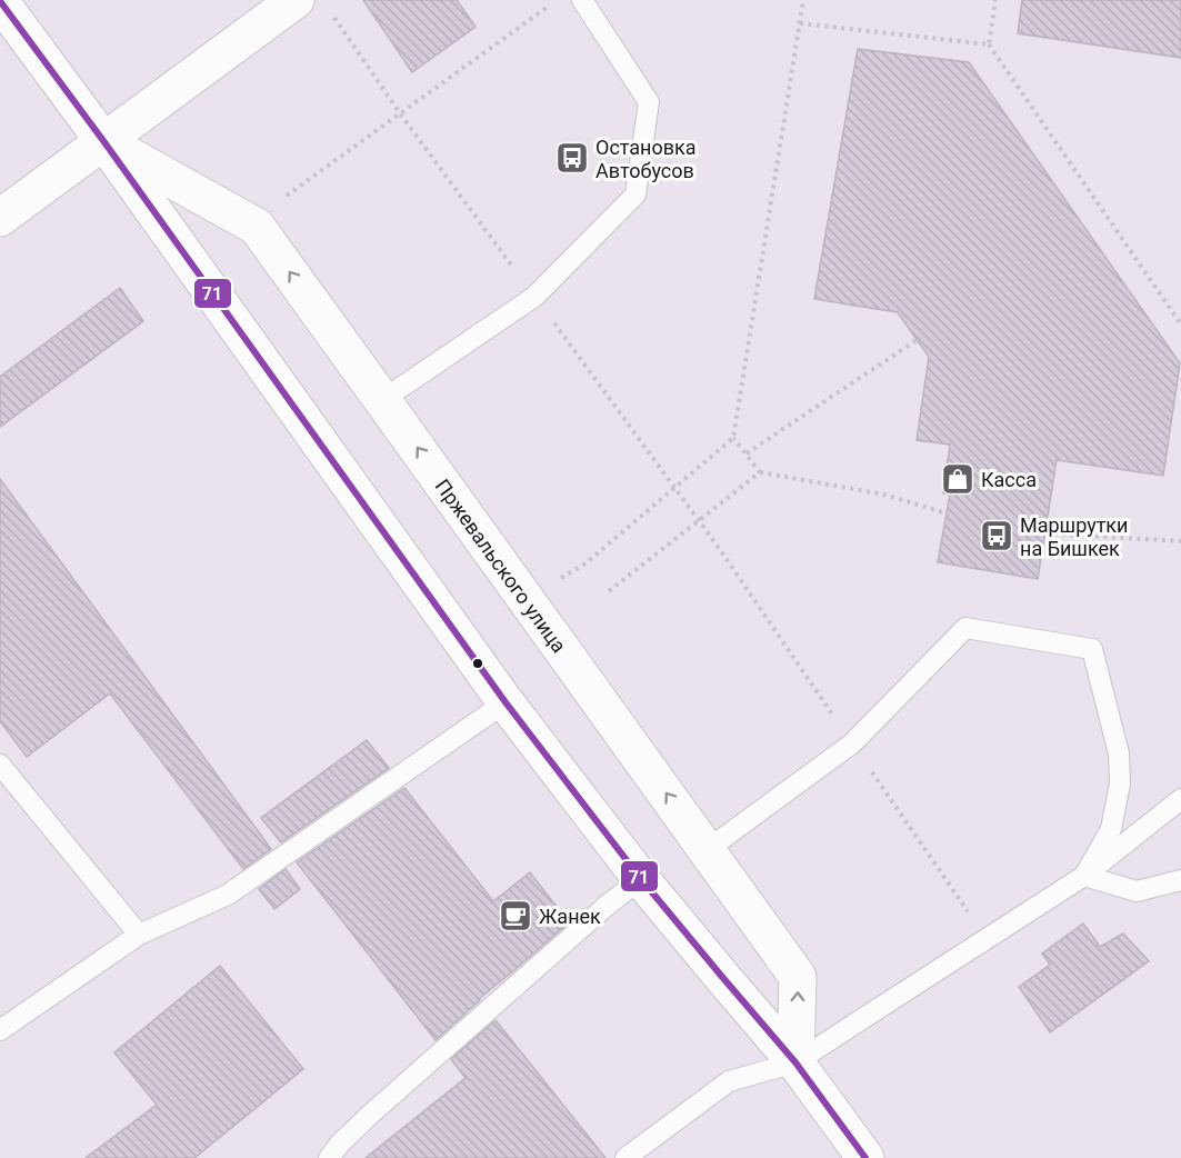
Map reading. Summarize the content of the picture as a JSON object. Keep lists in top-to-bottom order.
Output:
{
  "streets": {
    "main road": ["Пржевальского улица"]
  },
  "places": {
    "bus stop": ["Остановка Автобусов", "Маршрутки на Бишкек"],
    "shop": ["Касса"],
    "cafe": ["Жанек"]
  },
  "lines": ["transit line 71"]
}
